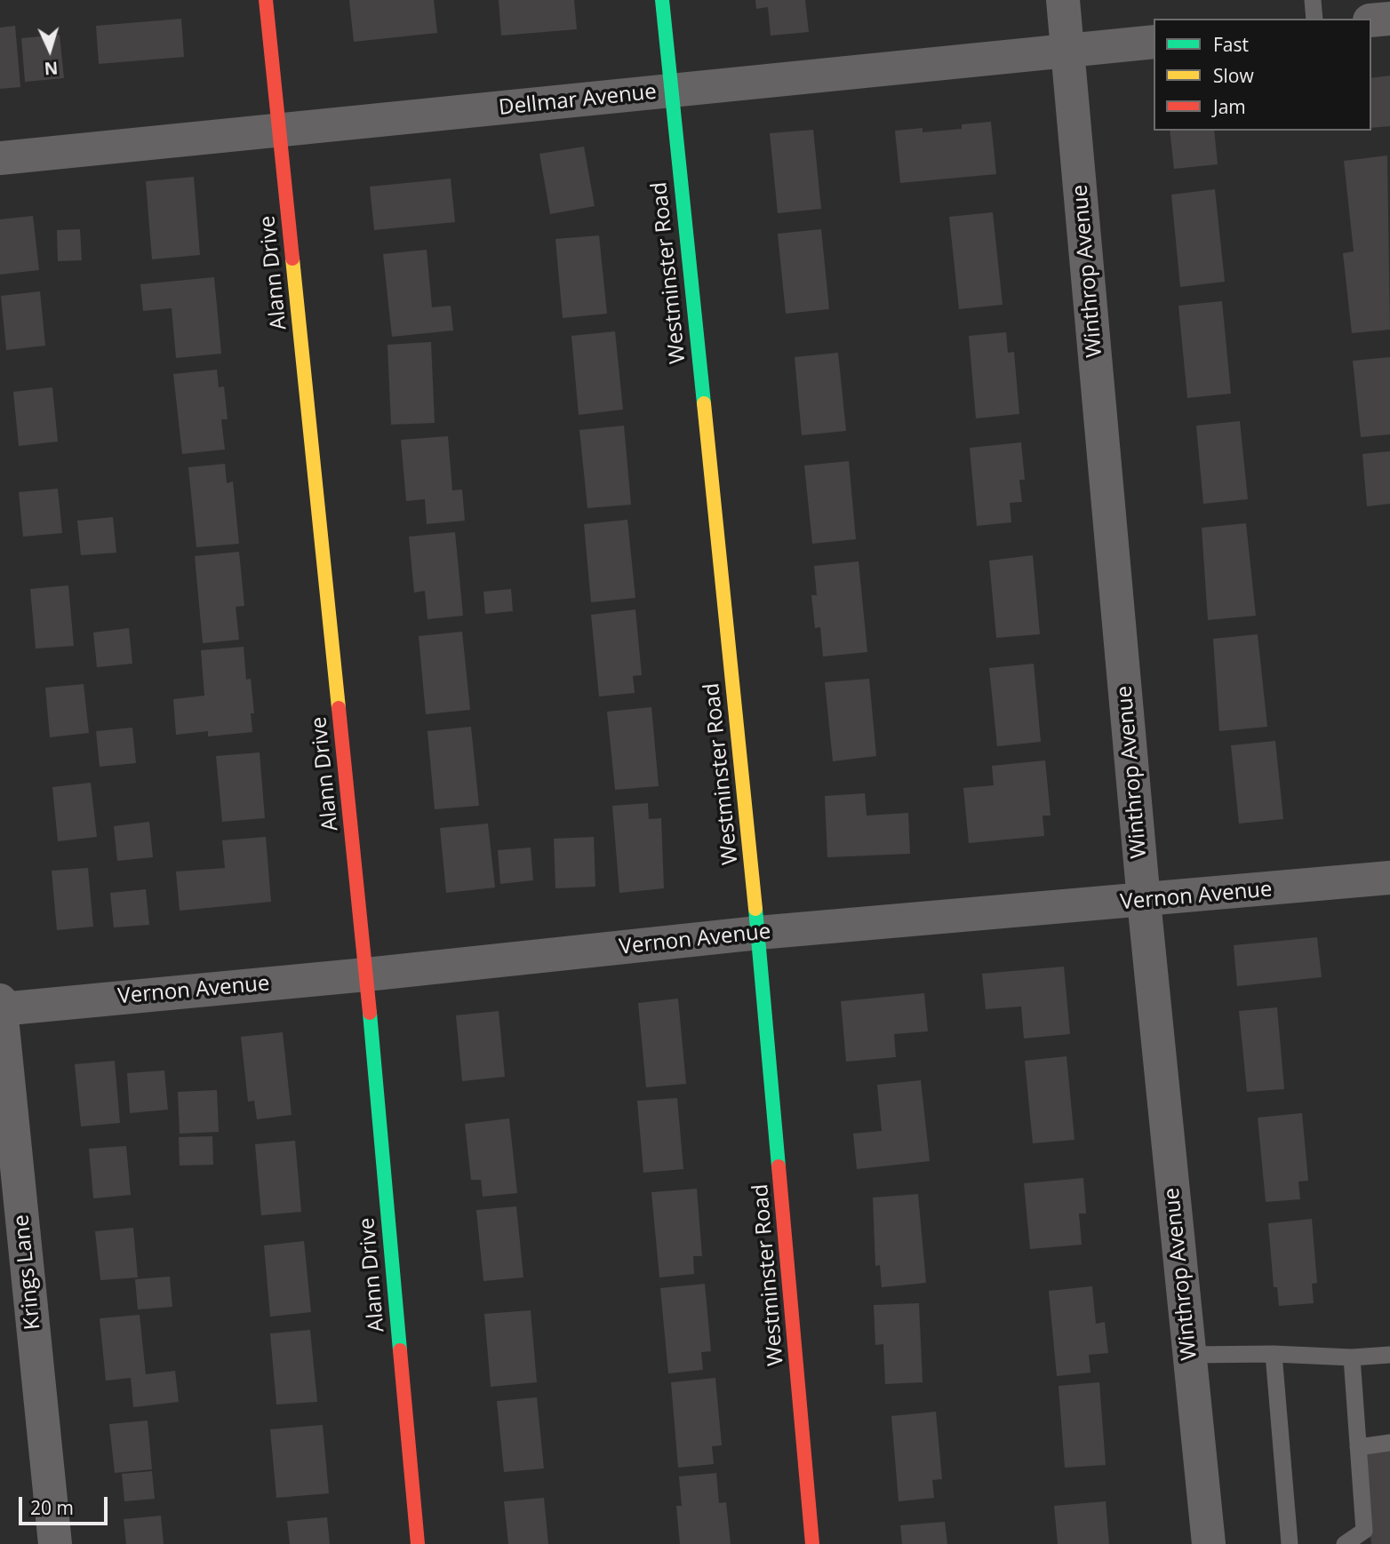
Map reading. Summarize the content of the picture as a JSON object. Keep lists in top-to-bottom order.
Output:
{
  "streets": {
    "street": [
      "Dellmar Avenue",
      "Winthrop Avenue",
      "Alann Drive",
      "Westminster Road",
      "Vernon Avenue",
      "Krings Lane"
    ]
  },
  "crossings": [
    ["Dellmar Avenue", "Winthrop Avenue"],
    ["Dellmar Avenue", "Alann Drive"],
    ["Dellmar Avenue", "Westminster Road"],
    ["Winthrop Avenue", "Vernon Avenue"],
    ["Alann Drive", "Vernon Avenue"],
    ["Westminster Road", "Vernon Avenue"],
    ["Vernon Avenue", "Krings Lane"]
  ],
  "legend": ["Fast", "Slow", "Jam"],
  "scale_bar": "20 m",
  "north": "bottom"
}
